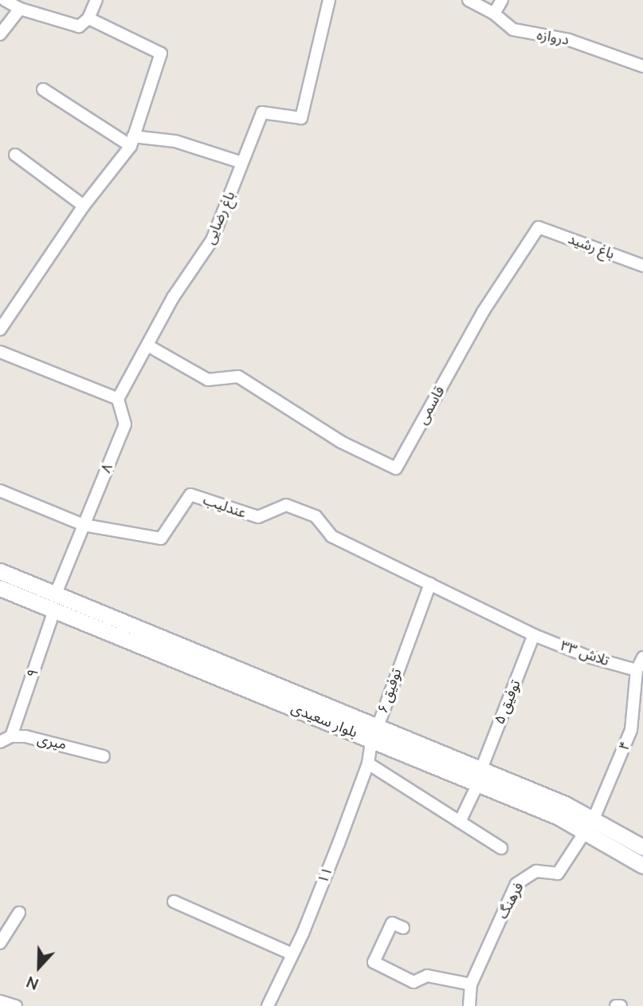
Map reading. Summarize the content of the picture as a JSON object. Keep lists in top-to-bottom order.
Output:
{
  "streets": {
    "main road": ["بلوار سعیدی"],
    "street": [
      "دروازه",
      "باغ رضایی",
      "باغ رشید",
      "قاسمی",
      "۸",
      "عندلیب",
      "تلاش ۳۳",
      "۹",
      "توفیق ۶",
      "توفیق ۵",
      "میری",
      "۴",
      "۱۱",
      "فرهنگ"
    ]
  },
  "crossings": [
    ["باغ رضایی", "قاسمی"],
    ["باغ رشید", "قاسمی"],
    ["۸", "عندلیب"],
    ["۸", "بلوار سعیدی"],
    ["عندلیب", "تلاش ۳۳"],
    ["تلاش ۳۳", "توفیق ۶"],
    ["تلاش ۳۳", "توفیق ۵"],
    ["تلاش ۳۳", "۴"],
    ["۹", "بلوار سعیدی"],
    ["۹", "میری"],
    ["توفیق ۶", "بلوار سعیدی"],
    ["توفیق ۶", "۱۱"],
    ["توفیق ۵", "بلوار سعیدی"],
    ["بلوار سعیدی", "۴"],
    ["بلوار سعیدی", "۱۱"],
    ["بلوار سعیدی", "فرهنگ"],
    ["۴", "فرهنگ"]
  ],
  "north": "bottom"
}
